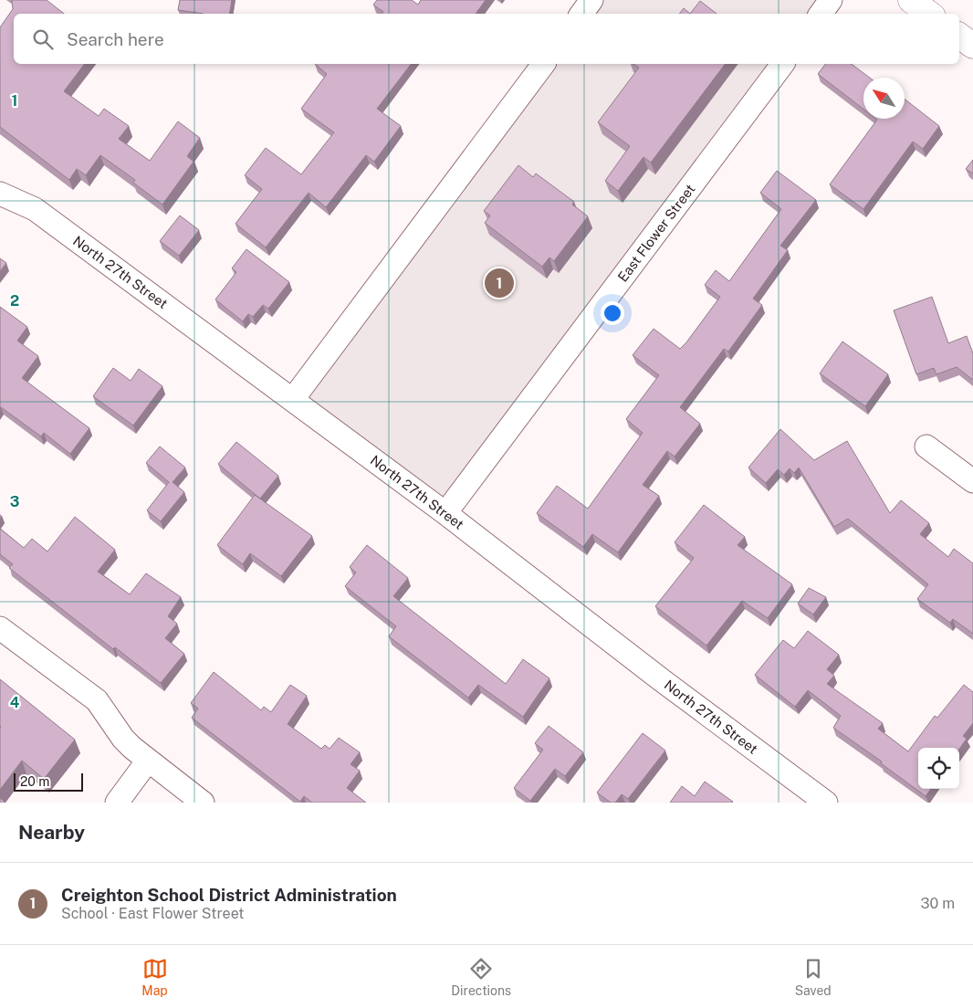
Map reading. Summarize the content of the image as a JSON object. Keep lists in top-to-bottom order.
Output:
{
  "streets": {
    "street": ["East Flower Street", "North 27th Street"]
  },
  "crossings": [
    ["East Flower Street", "North 27th Street"]
  ],
  "scale_bar": "20 m",
  "north": "top left",
  "page": {
    "search": "Search here",
    "pins": "1",
    "scale": "20 m",
    "heading": "Nearby",
    "list": [
      {
        "mark": "1",
        "name": "Creighton School District Administration",
        "note": "School · East Flower Street",
        "value": "30 m"
      }
    ],
    "nav": ["Map", "Directions", "Saved"]
  },
  "grid": {
    "rows": [
      "1",
      "2",
      "3",
      "4"
    ]
  }
}
